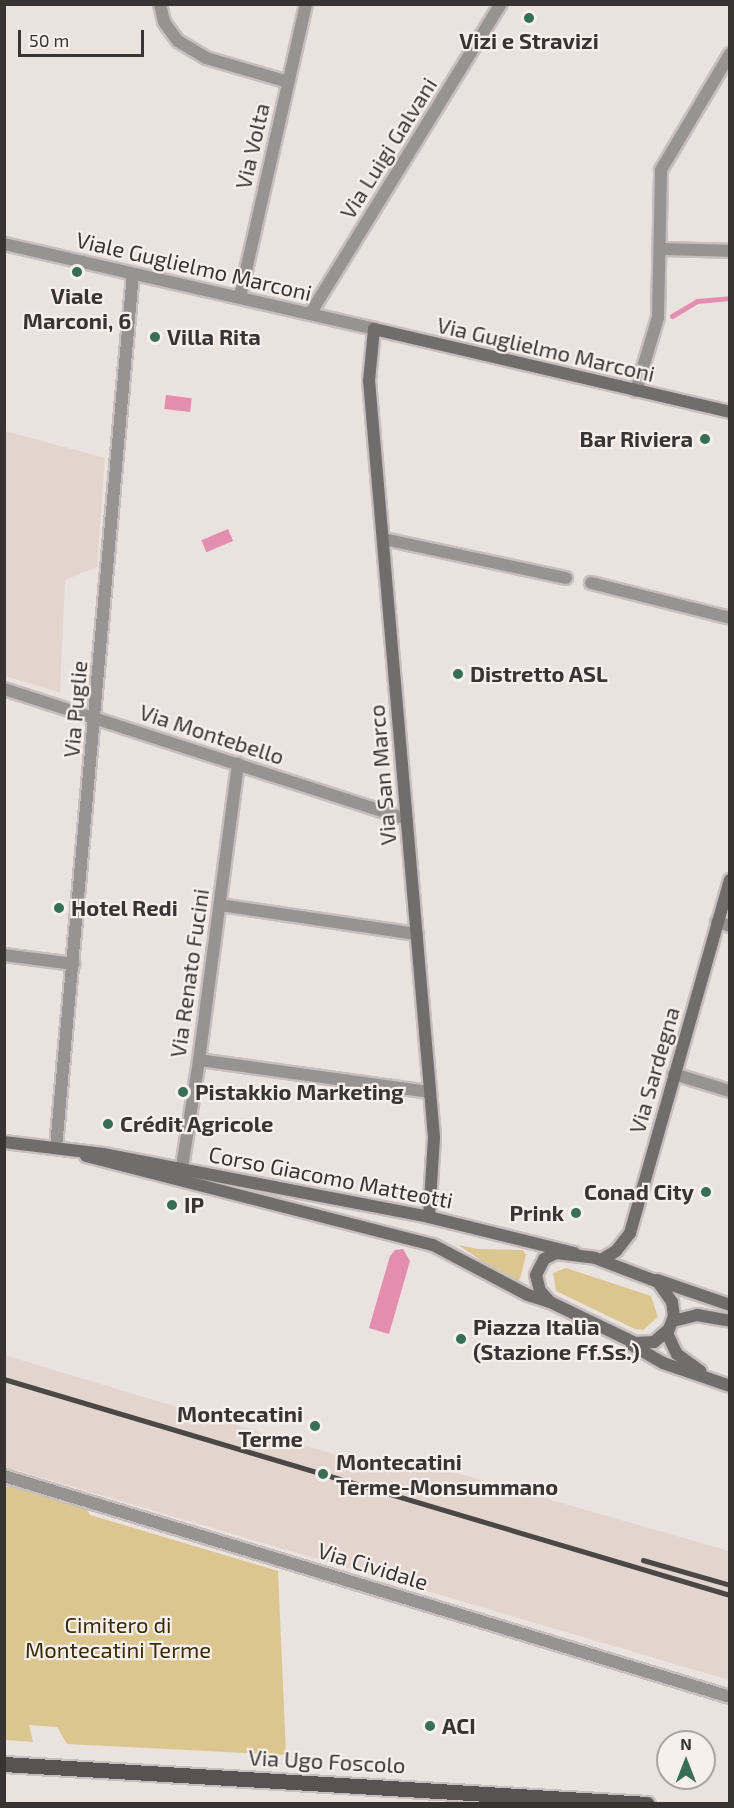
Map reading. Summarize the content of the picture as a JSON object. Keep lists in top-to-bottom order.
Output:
{
  "streets": {
    "main road": [
      "Via Guglielmo Marconi",
      "Via San Marco",
      "Via Sardegna",
      "Corso Giacomo Matteotti",
      "Via Ugo Foscolo"
    ],
    "street": [
      "Via Volta",
      "Via Luigi Galvani",
      "Viale Guglielmo Marconi",
      "Via Puglie",
      "Via Montebello",
      "Via Renato Fucini",
      "Via Cividale"
    ]
  },
  "crossings": [
    ["Via Volta", "Viale Guglielmo Marconi"],
    ["Via Luigi Galvani", "Viale Guglielmo Marconi"],
    ["Viale Guglielmo Marconi", "Via Guglielmo Marconi"],
    ["Viale Guglielmo Marconi", "Via Puglie"],
    ["Viale Guglielmo Marconi", "Via San Marco"],
    ["Via Guglielmo Marconi", "Via San Marco"],
    ["Via Puglie", "Via Montebello"],
    ["Via Puglie", "Corso Giacomo Matteotti"],
    ["Via Montebello", "Via San Marco"],
    ["Via Montebello", "Via Renato Fucini"],
    ["Via San Marco", "Corso Giacomo Matteotti"],
    ["Via Renato Fucini", "Corso Giacomo Matteotti"],
    ["Via Sardegna", "Corso Giacomo Matteotti"]
  ],
  "parks": ["Cimitero di Montecatini Terme"],
  "places": [
    "Vizi e Stravizi",
    "Viale Marconi, 6",
    "Villa Rita",
    "Bar Riviera",
    "Distretto ASL",
    "Hotel Redi",
    "Pistakkio Marketing",
    "Crédit Agricole",
    "Conad City",
    "IP",
    "Prink",
    "Piazza Italia (Stazione Ff.Ss.)",
    "Montecatini Terme",
    "Montecatini Terme-Monsummano",
    "ACI"
  ],
  "scale_bar": "50 m",
  "north": "top"
}
